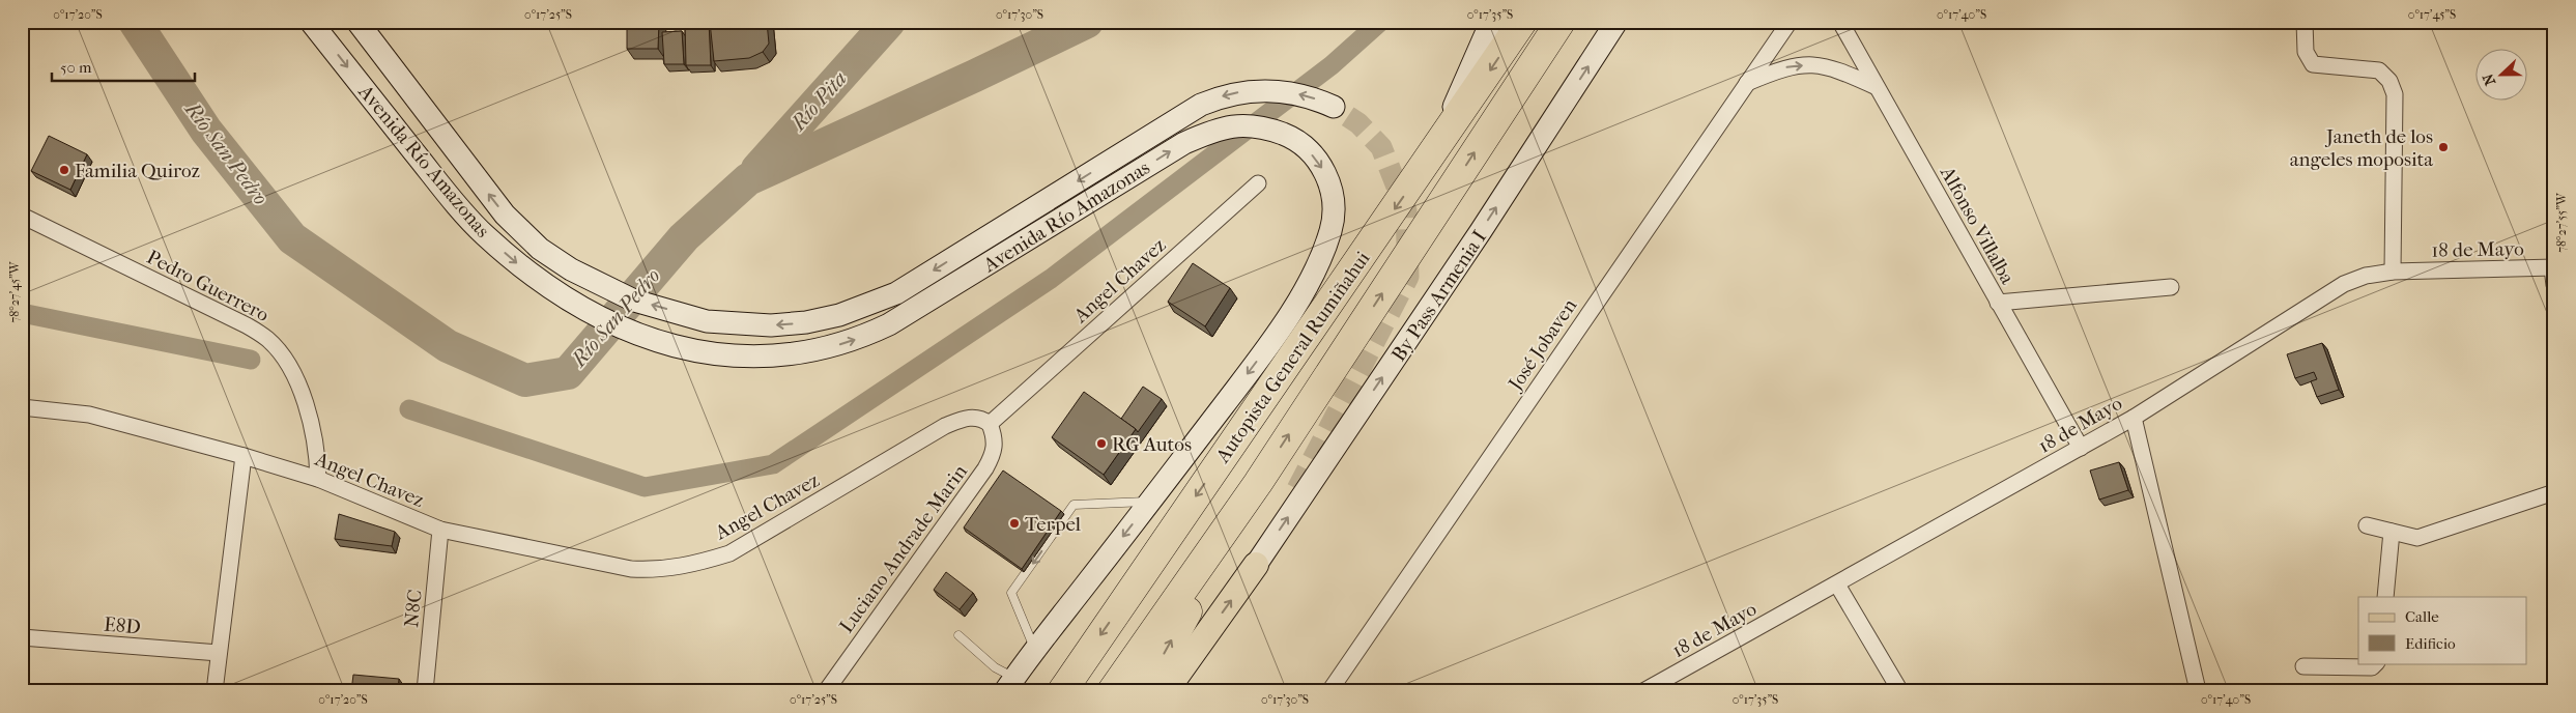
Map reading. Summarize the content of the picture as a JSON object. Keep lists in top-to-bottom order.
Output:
{
  "streets": {
    "highway": ["Autopista General Rumiñahui"],
    "main road": ["Avenida Río Amazonas", "By Pass Armenia I"],
    "street": [
      "Alfonso Villalba",
      "18 de Mayo",
      "Angel Chavez",
      "Pedro Guerrero",
      "José Jobaven",
      "Luciano Andrade Marin",
      "N8C",
      "E8D"
    ]
  },
  "crossings": [
    ["Alfonso Villalba", "18 de Mayo"],
    ["Angel Chavez", "Pedro Guerrero"],
    ["Angel Chavez", "Luciano Andrade Marin"],
    ["Angel Chavez", "N8C"]
  ],
  "one_way": ["By Pass Armenia I"],
  "water": ["Río Pita", "Río San Pedro"],
  "places": [
    "Janeth de los angeles moposita",
    "Familia Quiroz",
    "RG Autos",
    "Terpel"
  ],
  "legend": ["Calle", "Edificio"],
  "scale_bar": "50 m",
  "north": "left",
  "coordinates": [
    "0°17'20\"S",
    "0°17'25\"S",
    "0°17'30\"S",
    "0°17'35\"S",
    "0°17'40\"S",
    "0°17'45\"S",
    "78°27'55\"W",
    "78°27'45\"W"
  ]
}
